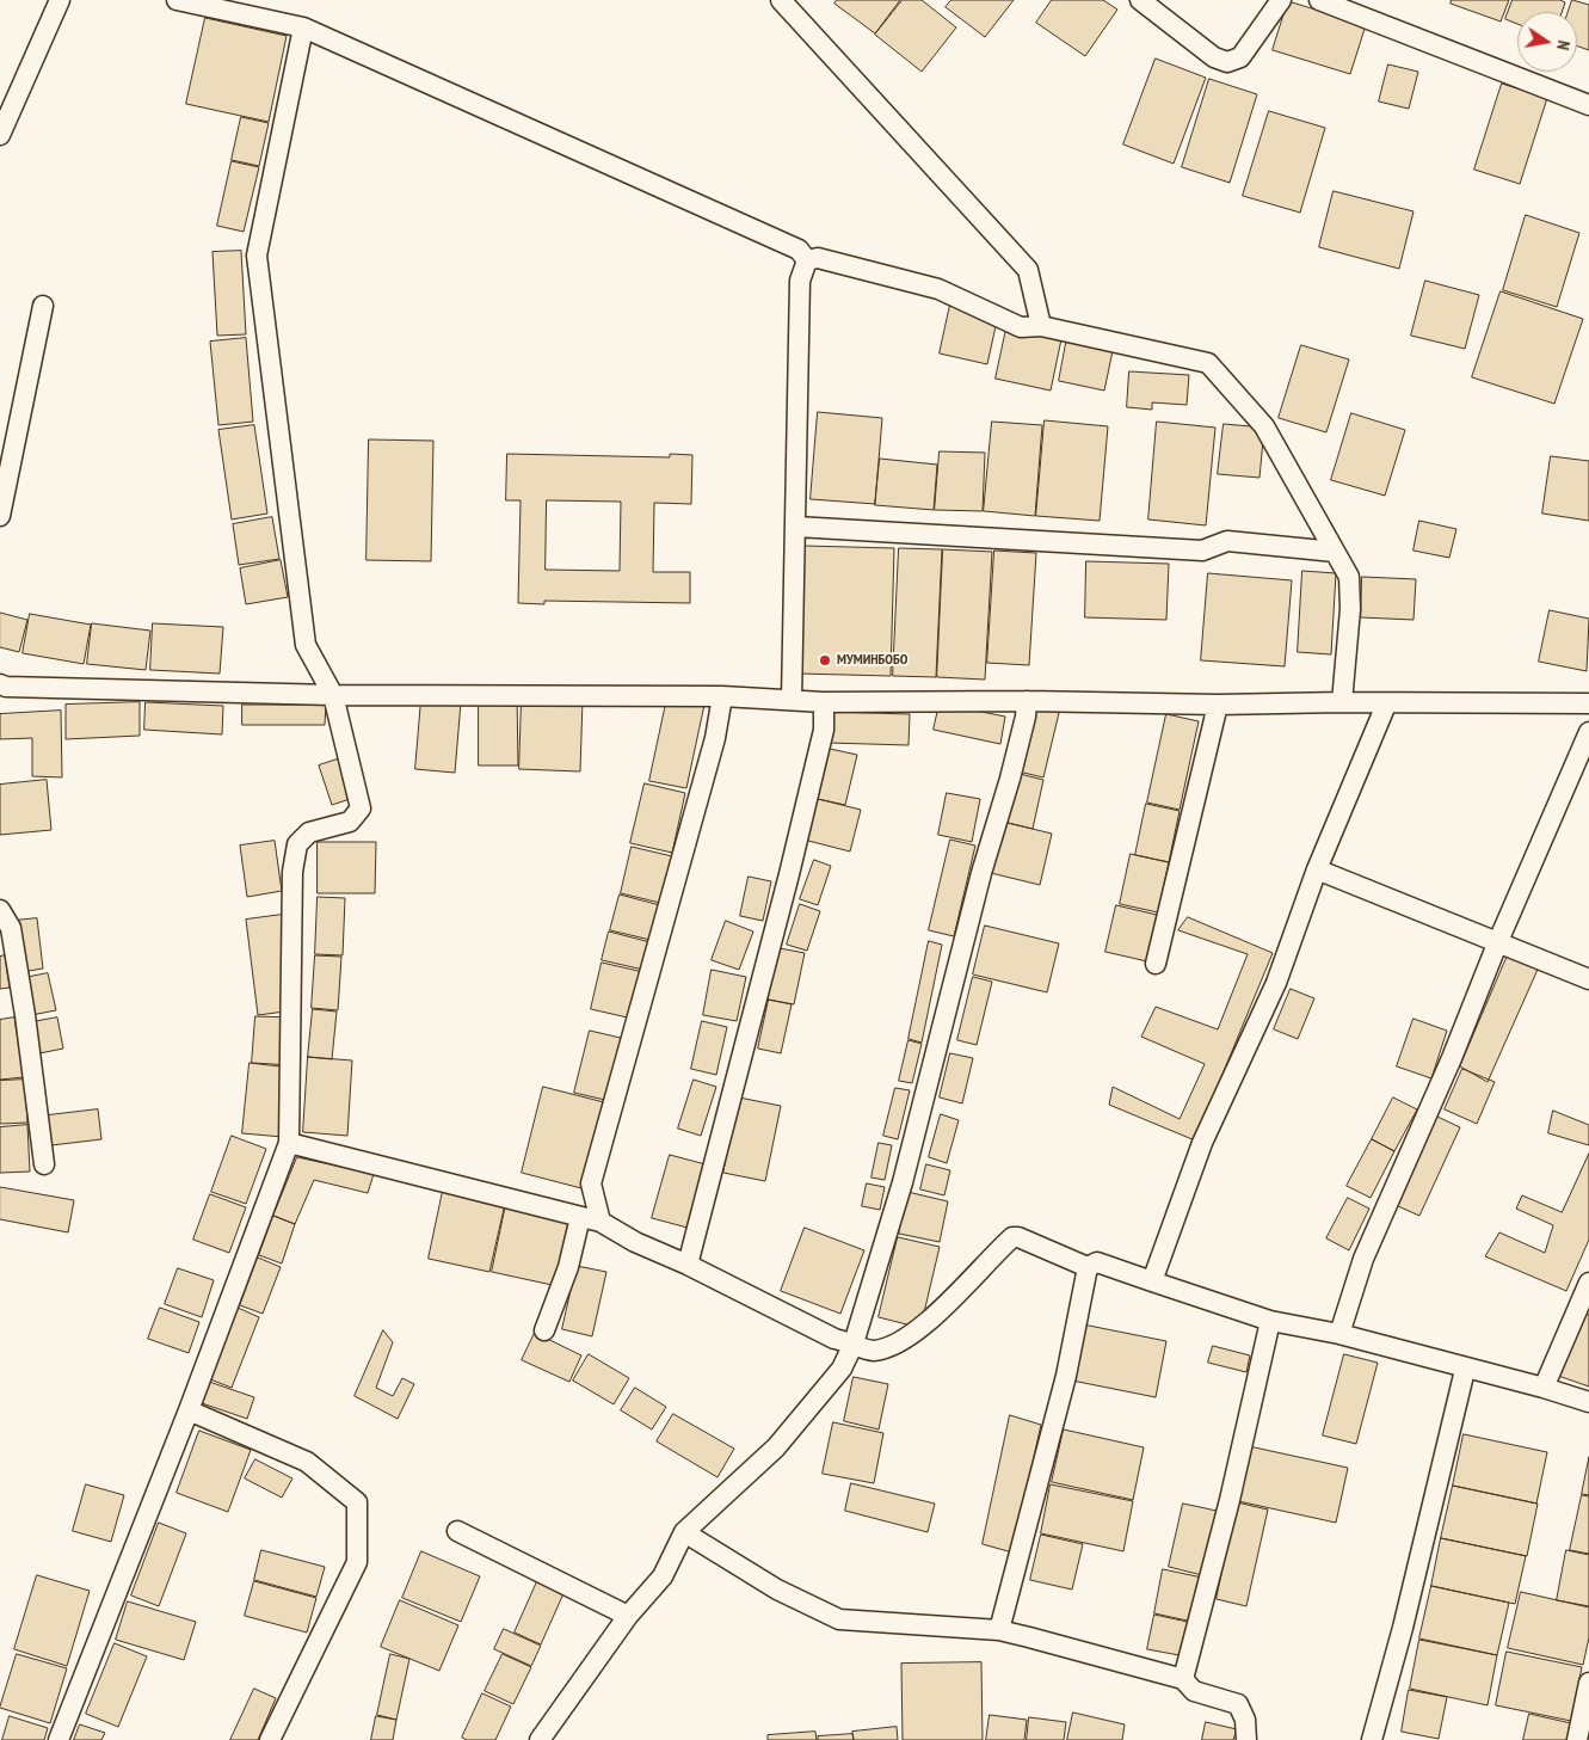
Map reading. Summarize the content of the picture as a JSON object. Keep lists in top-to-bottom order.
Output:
{
  "places": ["МУМИНБОБО"],
  "north": "right"
}
